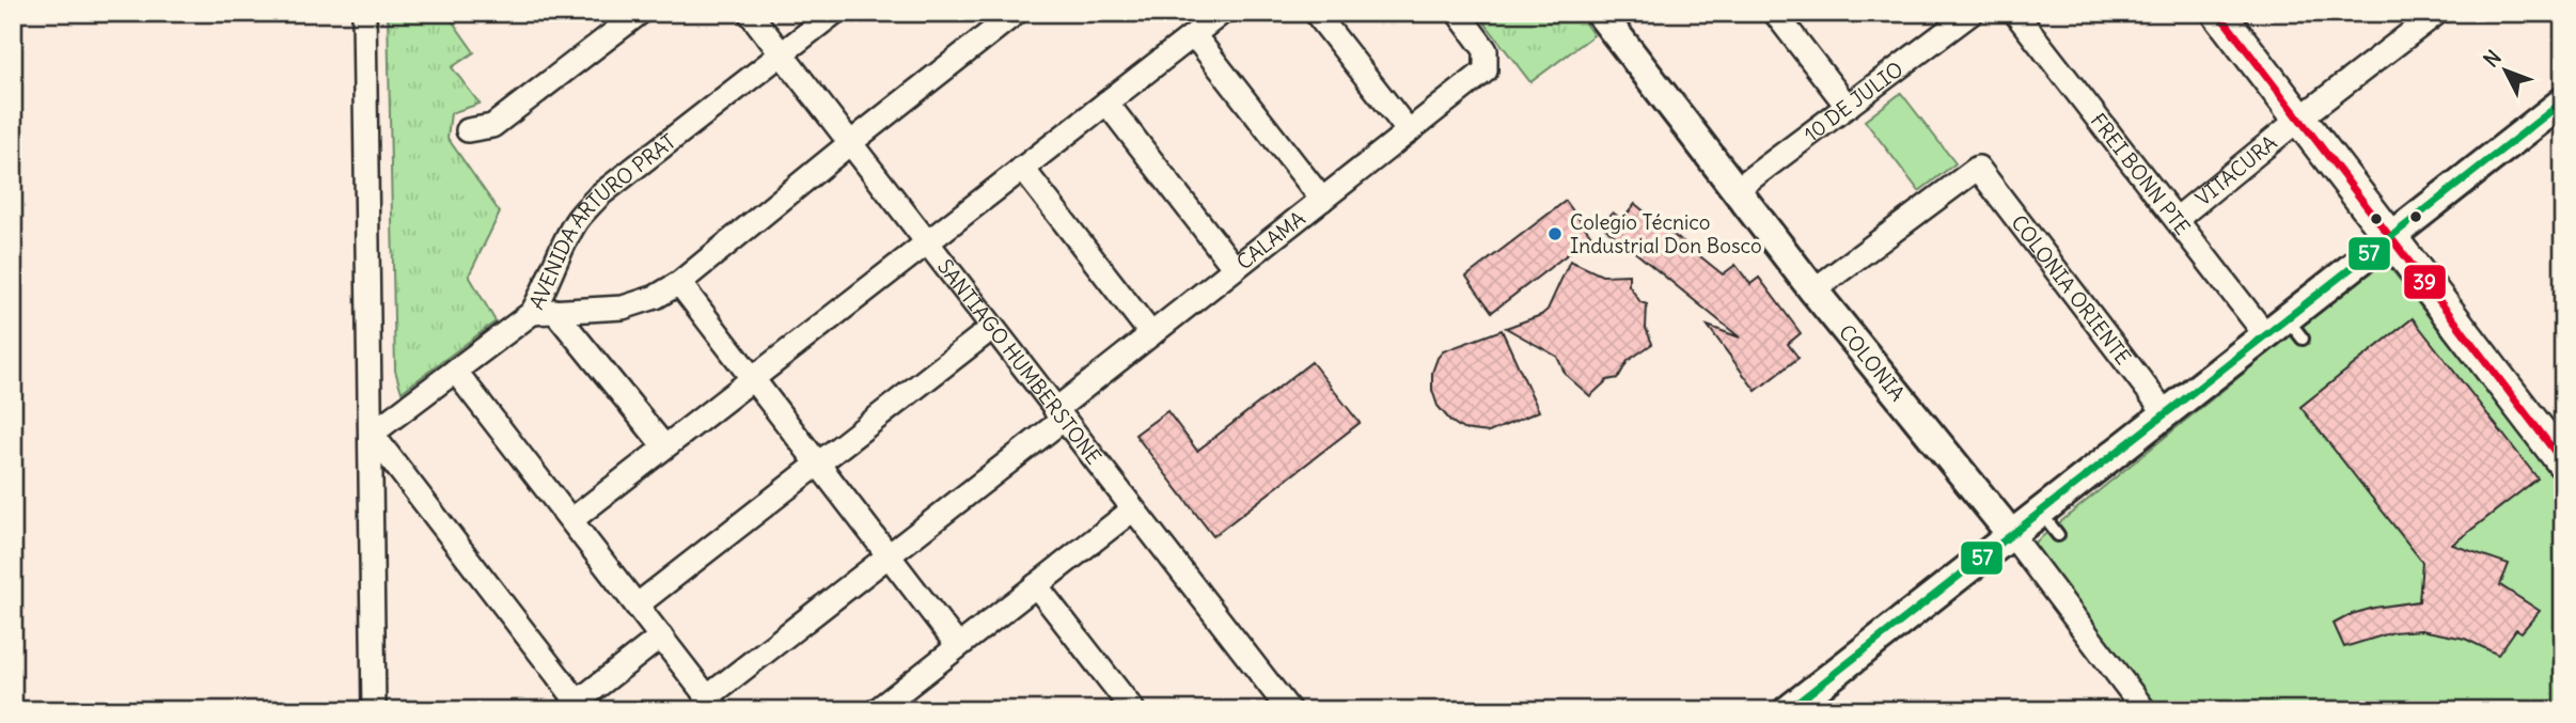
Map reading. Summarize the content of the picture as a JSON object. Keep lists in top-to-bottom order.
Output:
{
  "streets": {
    "street": [
      "10 DE JULIO",
      "VITACURA",
      "FREI BONN PTE",
      "AVENIDA ARTURO PRAT",
      "CALAMA",
      "COLONIA ORIENTE",
      "SANTIAGO HUMBERSTONE",
      "COLONIA"
    ]
  },
  "crossings": [
    ["10 DE JULIO", "COLONIA"],
    ["VITACURA", "FREI BONN PTE"],
    ["AVENIDA ARTURO PRAT", "SANTIAGO HUMBERSTONE"],
    ["CALAMA", "SANTIAGO HUMBERSTONE"],
    ["COLONIA ORIENTE", "COLONIA"]
  ],
  "places": ["Colegio Técnico Industrial Don Bosco"],
  "lines": ["transit line 39", "transit line 57"],
  "north": "top left"
}
